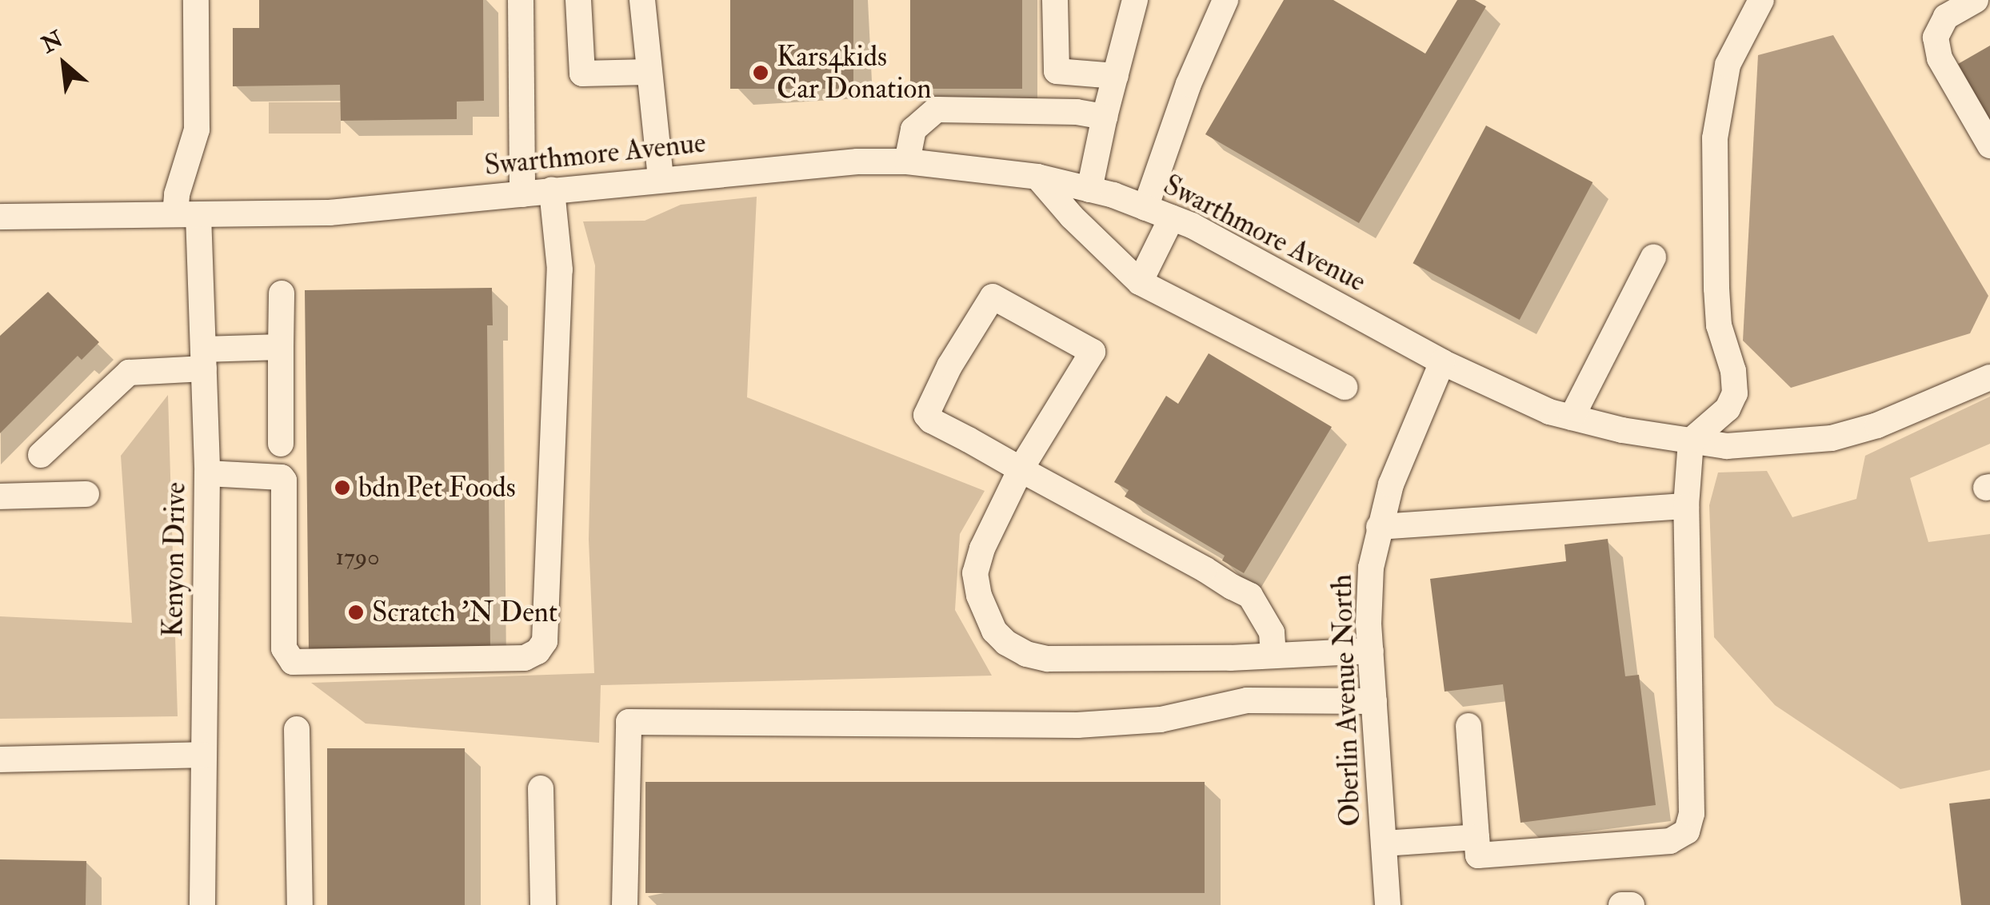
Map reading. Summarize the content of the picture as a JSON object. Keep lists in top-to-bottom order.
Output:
{
  "streets": {
    "street": ["Swarthmore Avenue", "Kenyon Drive", "Oberlin Avenue North"]
  },
  "crossings": [
    ["Swarthmore Avenue", "Kenyon Drive"],
    ["Swarthmore Avenue", "Oberlin Avenue North"]
  ],
  "places": ["Kars4kids Car Donation", "bdn Pet Foods", "Scratch 'N Dent"],
  "house_numbers": ["1790"],
  "north": "top left"
}
